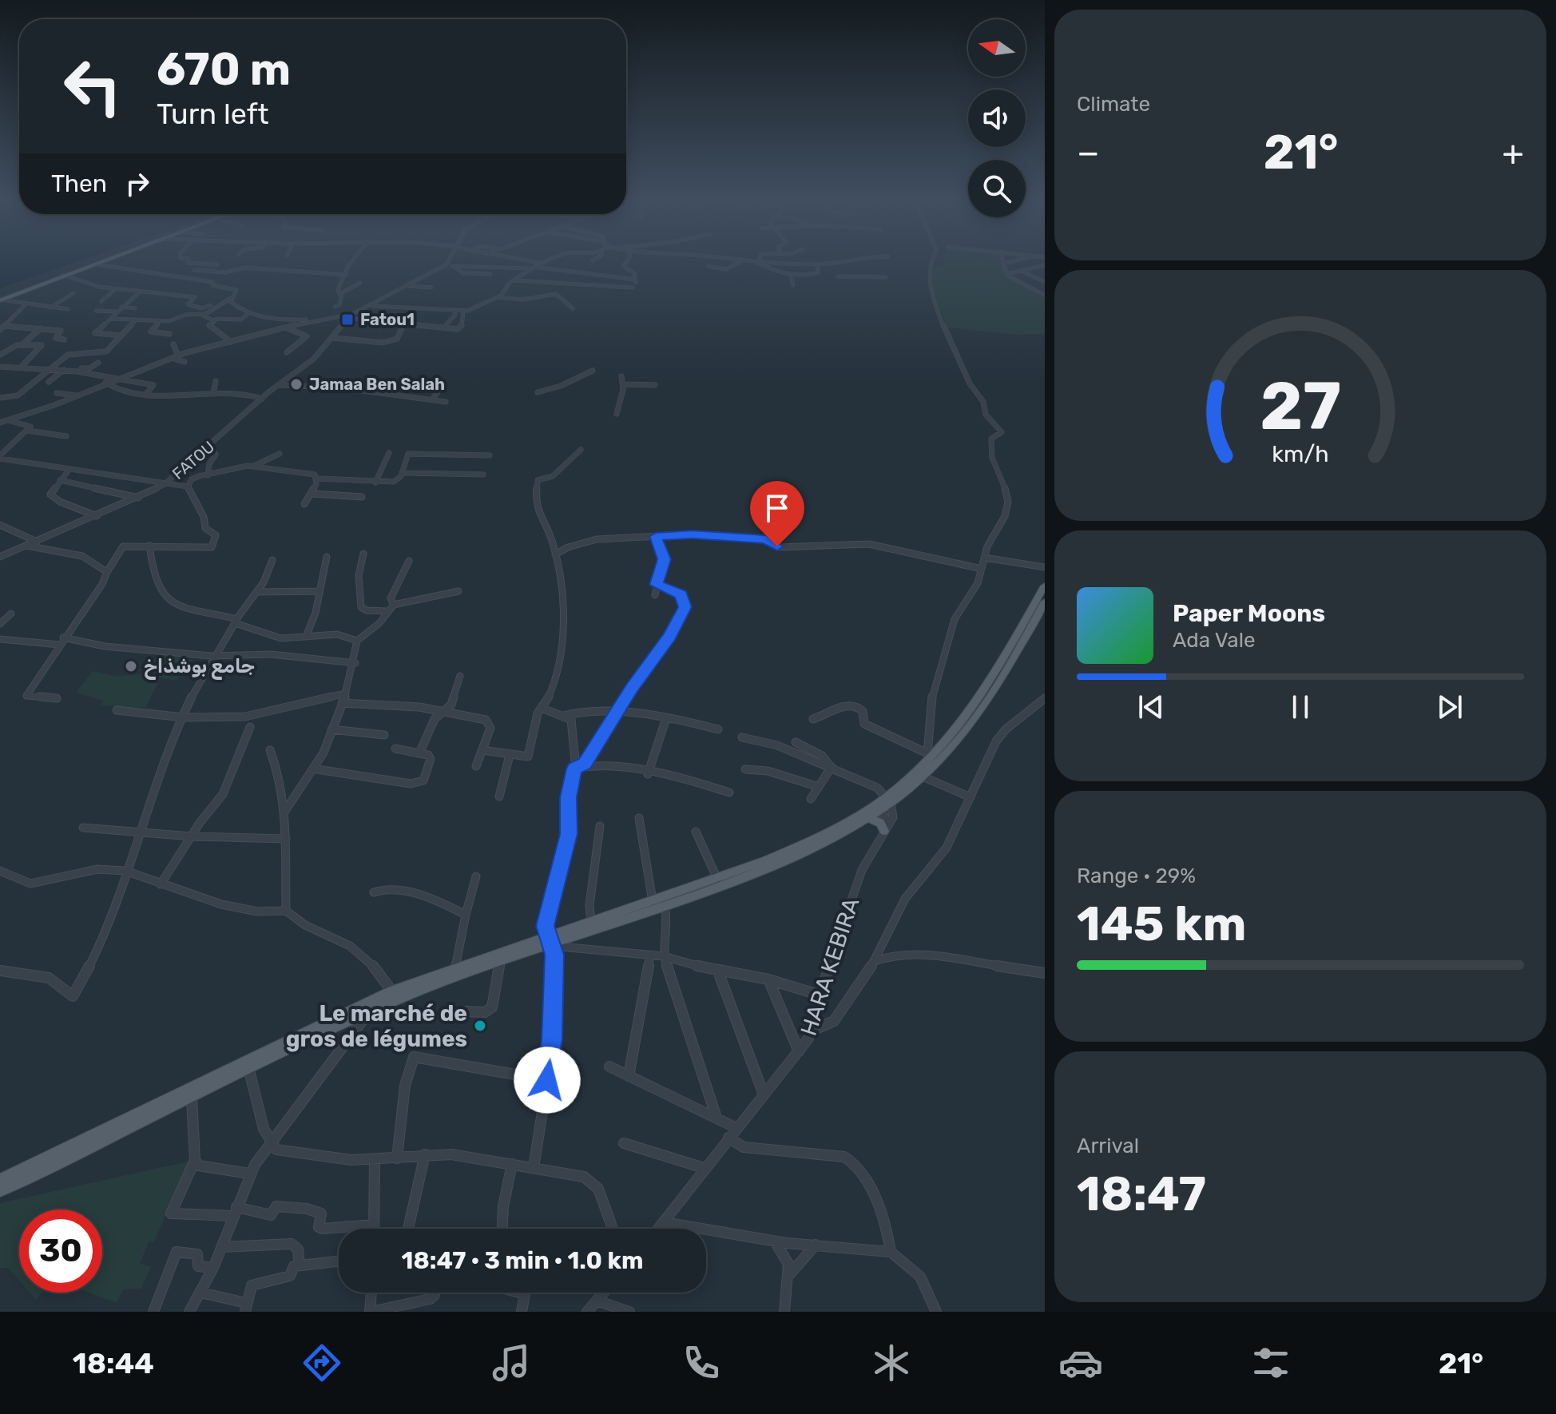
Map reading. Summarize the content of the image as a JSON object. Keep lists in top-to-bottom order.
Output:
{
  "streets": {
    "street": ["FATOU", "HARA KEBIRA"]
  },
  "places": {
    "transit": ["Fatou1"],
    "other": ["Jamaa Ben Salah", "جامع بوشذاخ", "Le marché de gros de légumes"]
  },
  "north": "left",
  "page": {
    "tile": [
      "Climate",
      ["Range · 29%", "145 km"],
      ["Arrival", "18:47"]
    ],
    "turn": ["670 m", "Turn left"],
    "heat": ["−", "21°", "+"],
    "then": "Then",
    "song": ["Paper Moons", "Ada Vale"],
    "limit": "30",
    "trip": "18:47 · 3 min · 1.0 km",
    "tabs": ["18:44", "21°"],
    "gauge": ["27", "km/h"]
  }
}
